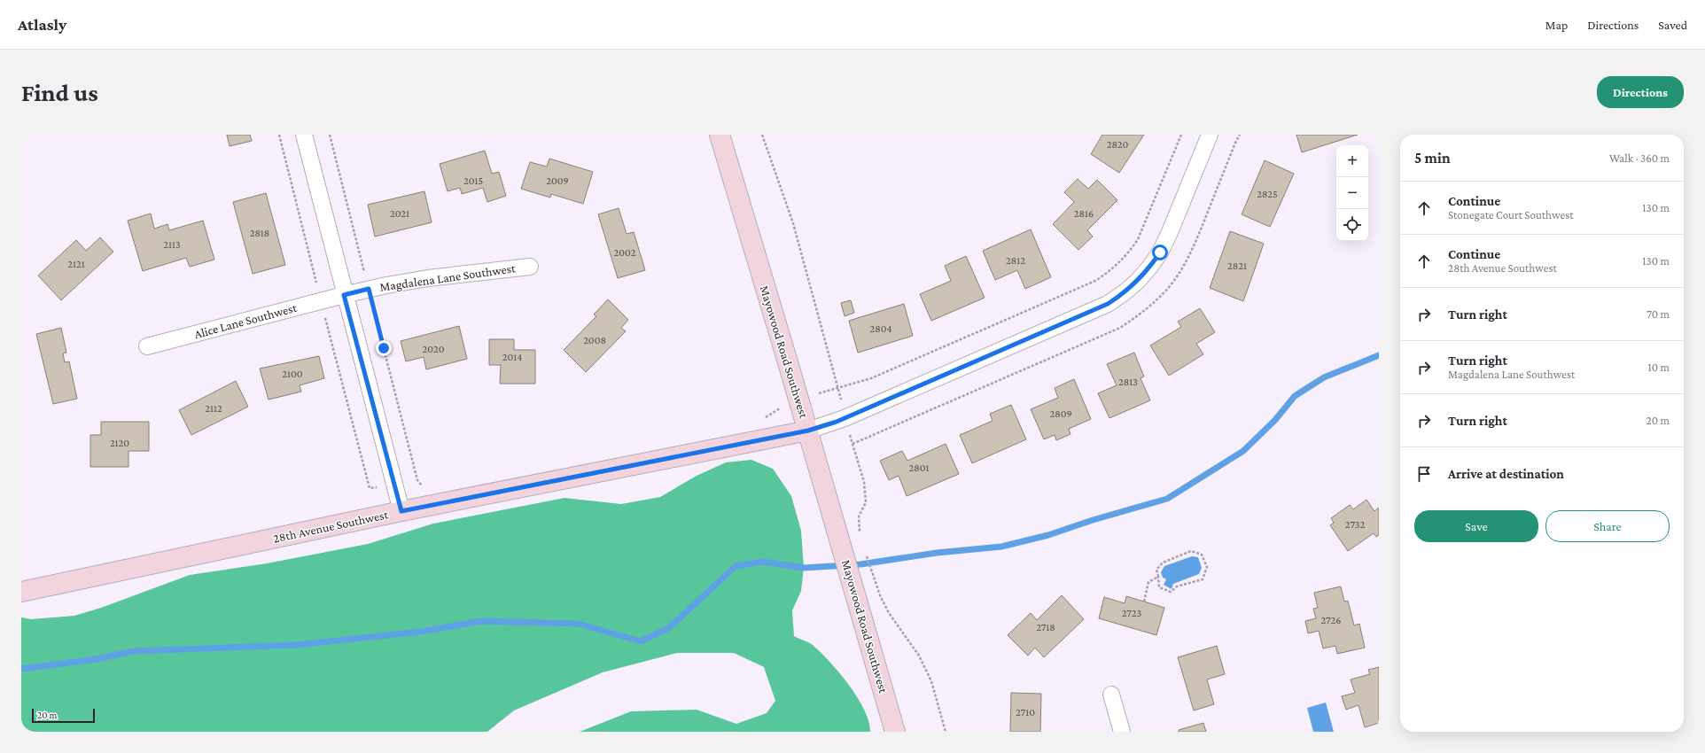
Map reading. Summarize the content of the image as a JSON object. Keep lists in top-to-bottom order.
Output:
{
  "streets": {
    "street": [
      "Magdalena Lane Southwest",
      "Alice Lane Southwest",
      "Mayowood Road Southwest",
      "28th Avenue Southwest"
    ]
  },
  "crossings": [
    ["Magdalena Lane Southwest", "Alice Lane Southwest"],
    ["Mayowood Road Southwest", "28th Avenue Southwest"]
  ],
  "house_numbers": [
    "2820",
    "2015",
    "2009",
    "2825",
    "2021",
    "2816",
    "2818",
    "2113",
    "2002",
    "2812",
    "2121",
    "2821",
    "2804",
    "2008",
    "2020",
    "2014",
    "2100",
    "2813",
    "2112",
    "2809",
    "2120",
    "2801",
    "2732",
    "2723",
    "2726",
    "2718",
    "2710"
  ],
  "scale_bar": "20 m",
  "page": {
    "header": "Atlasly",
    "nav": ["Map", "Directions", "Saved"],
    "buttons": [
      "Directions",
      ["Save", "Share"]
    ],
    "title": "Find us",
    "heading": ["5 min", "Walk · 360 m"],
    "map_buttons": ["+", "−"],
    "list": [
      ["Continue", "Stonegate Court Southwest", "130 m"],
      ["Continue", "28th Avenue Southwest", "130 m"],
      ["Turn right", "70 m"],
      ["Turn right", "Magdalena Lane Southwest", "10 m"],
      ["Turn right", "20 m"],
      "Arrive at destination"
    ],
    "scale": "20 m"
  }
}
